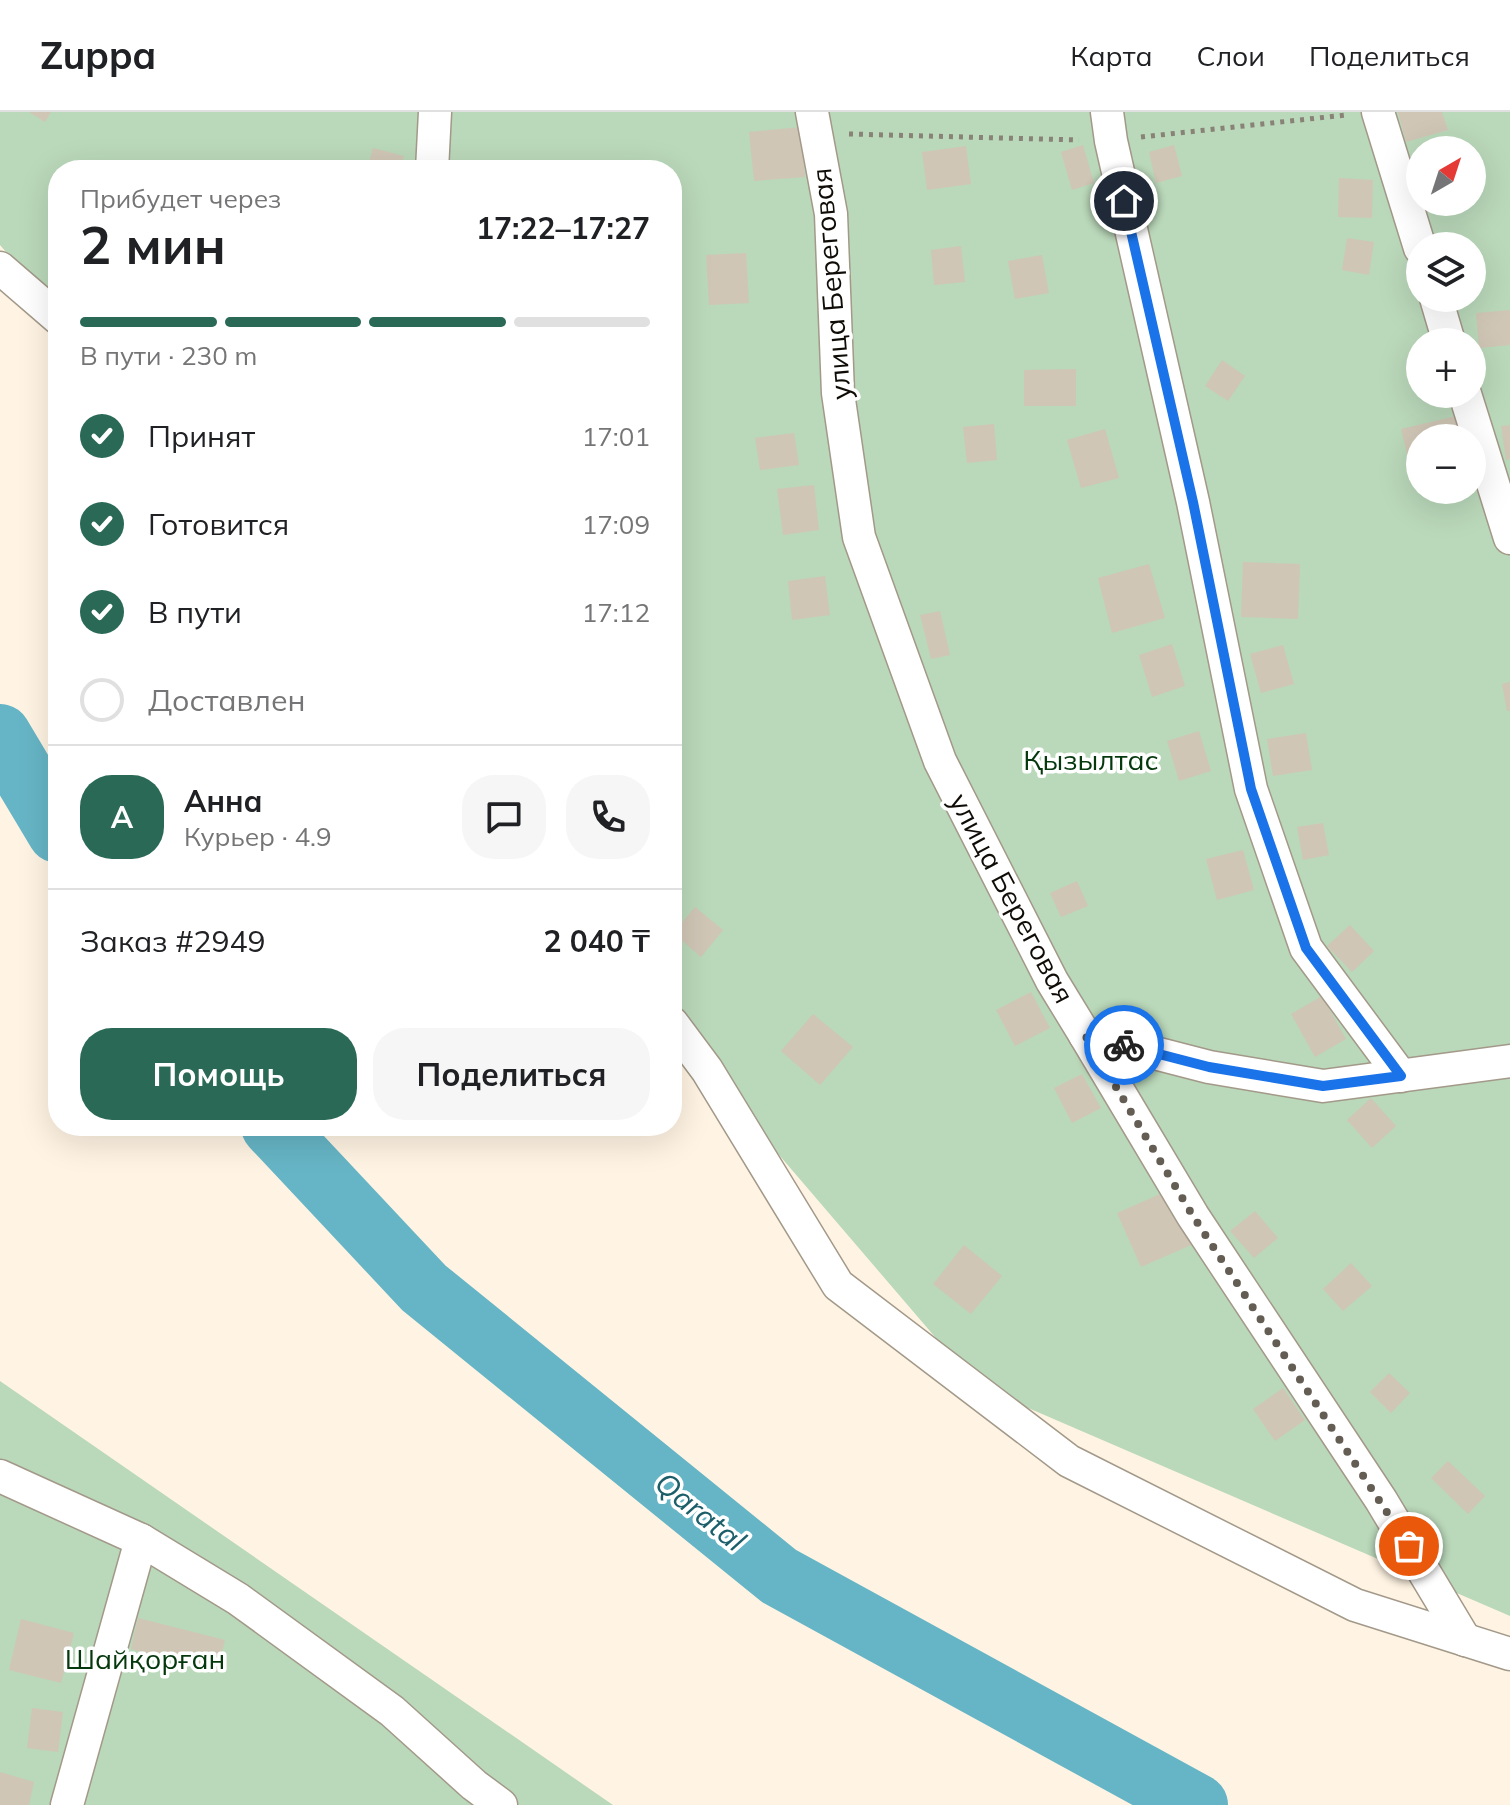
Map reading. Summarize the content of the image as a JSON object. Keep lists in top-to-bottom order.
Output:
{
  "streets": {
    "street": ["улица Береговая"]
  },
  "water": ["Qaratal"],
  "parks": ["Қызылтас", "Шайқорған"],
  "north": "top right",
  "page": {
    "header": "Zuppa",
    "nav": ["Карта", "Слои", "Поделиться"],
    "map_buttons": ["+", "−"],
    "heading": ["2 мин", "Прибудет через", "17:22–17:27"],
    "panel": [
      "Анна",
      "Курьер · 4.9",
      "Заказ #2949",
      "2 040 ₸"
    ],
    "bar": "В пути · 230 m",
    "list": [
      ["Принят", "17:01"],
      ["Готовится", "17:09"],
      ["В пути", "17:12"],
      "Доставлен"
    ],
    "round": "А",
    "buttons": ["Помощь", "Поделиться"]
  }
}
